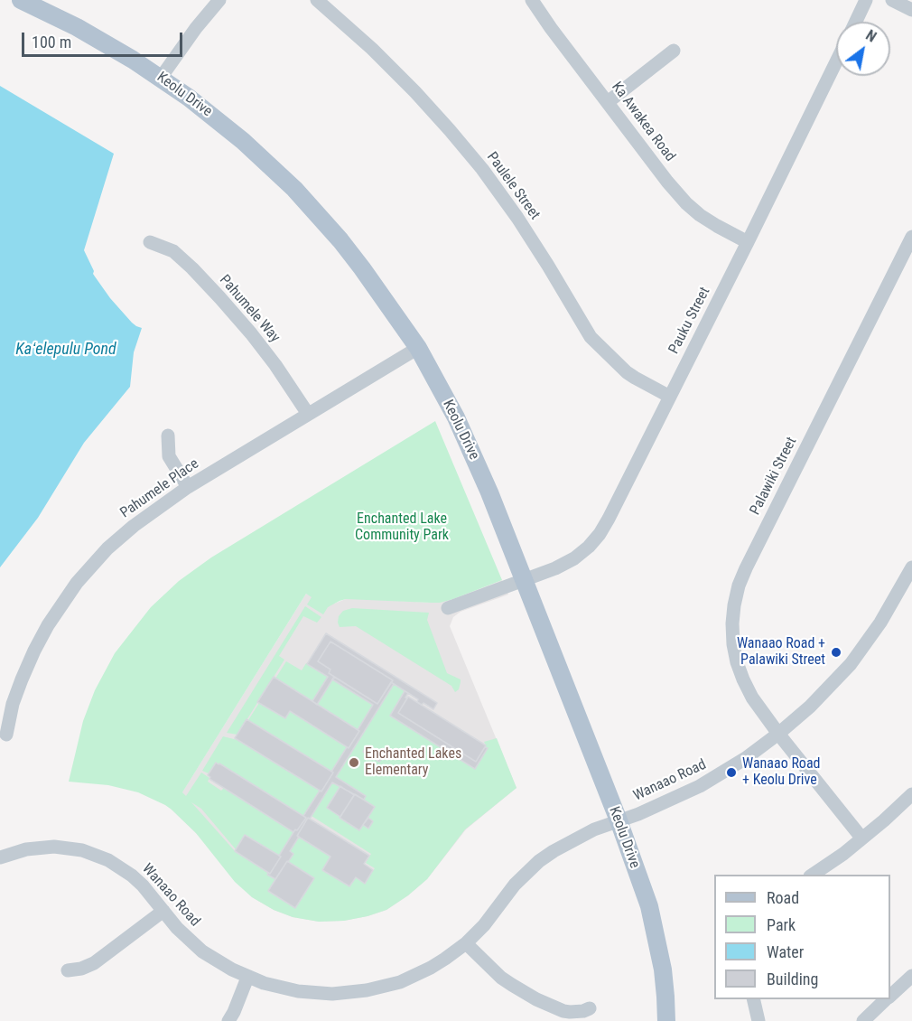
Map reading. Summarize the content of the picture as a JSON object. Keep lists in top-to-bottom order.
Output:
{
  "streets": {
    "main road": ["Keolu Drive"],
    "street": [
      "Ka Awakea Road",
      "Paulele Street",
      "Pahumele Way",
      "Pauku Street",
      "Palawiki Street",
      "Pahumele Place",
      "Wanaao Road"
    ]
  },
  "crossings": [
    ["Keolu Drive", "Pauku Street"],
    ["Keolu Drive", "Pahumele Place"],
    ["Keolu Drive", "Wanaao Road"],
    ["Ka Awakea Road", "Pauku Street"],
    ["Paulele Street", "Pauku Street"],
    ["Pahumele Way", "Pahumele Place"],
    ["Palawiki Street", "Wanaao Road"]
  ],
  "water": ["Kaʻelepulu Pond"],
  "parks": ["Enchanted Lake Community Park"],
  "places": ["Wanaao Road + Palawiki Street", "Enchanted Lakes Elementary", "Wanaao Road + Keolu Drive"],
  "legend": [
    "Road",
    "Park",
    "Water",
    "Building"
  ],
  "scale_bar": "100 m",
  "north": "top right"
}
